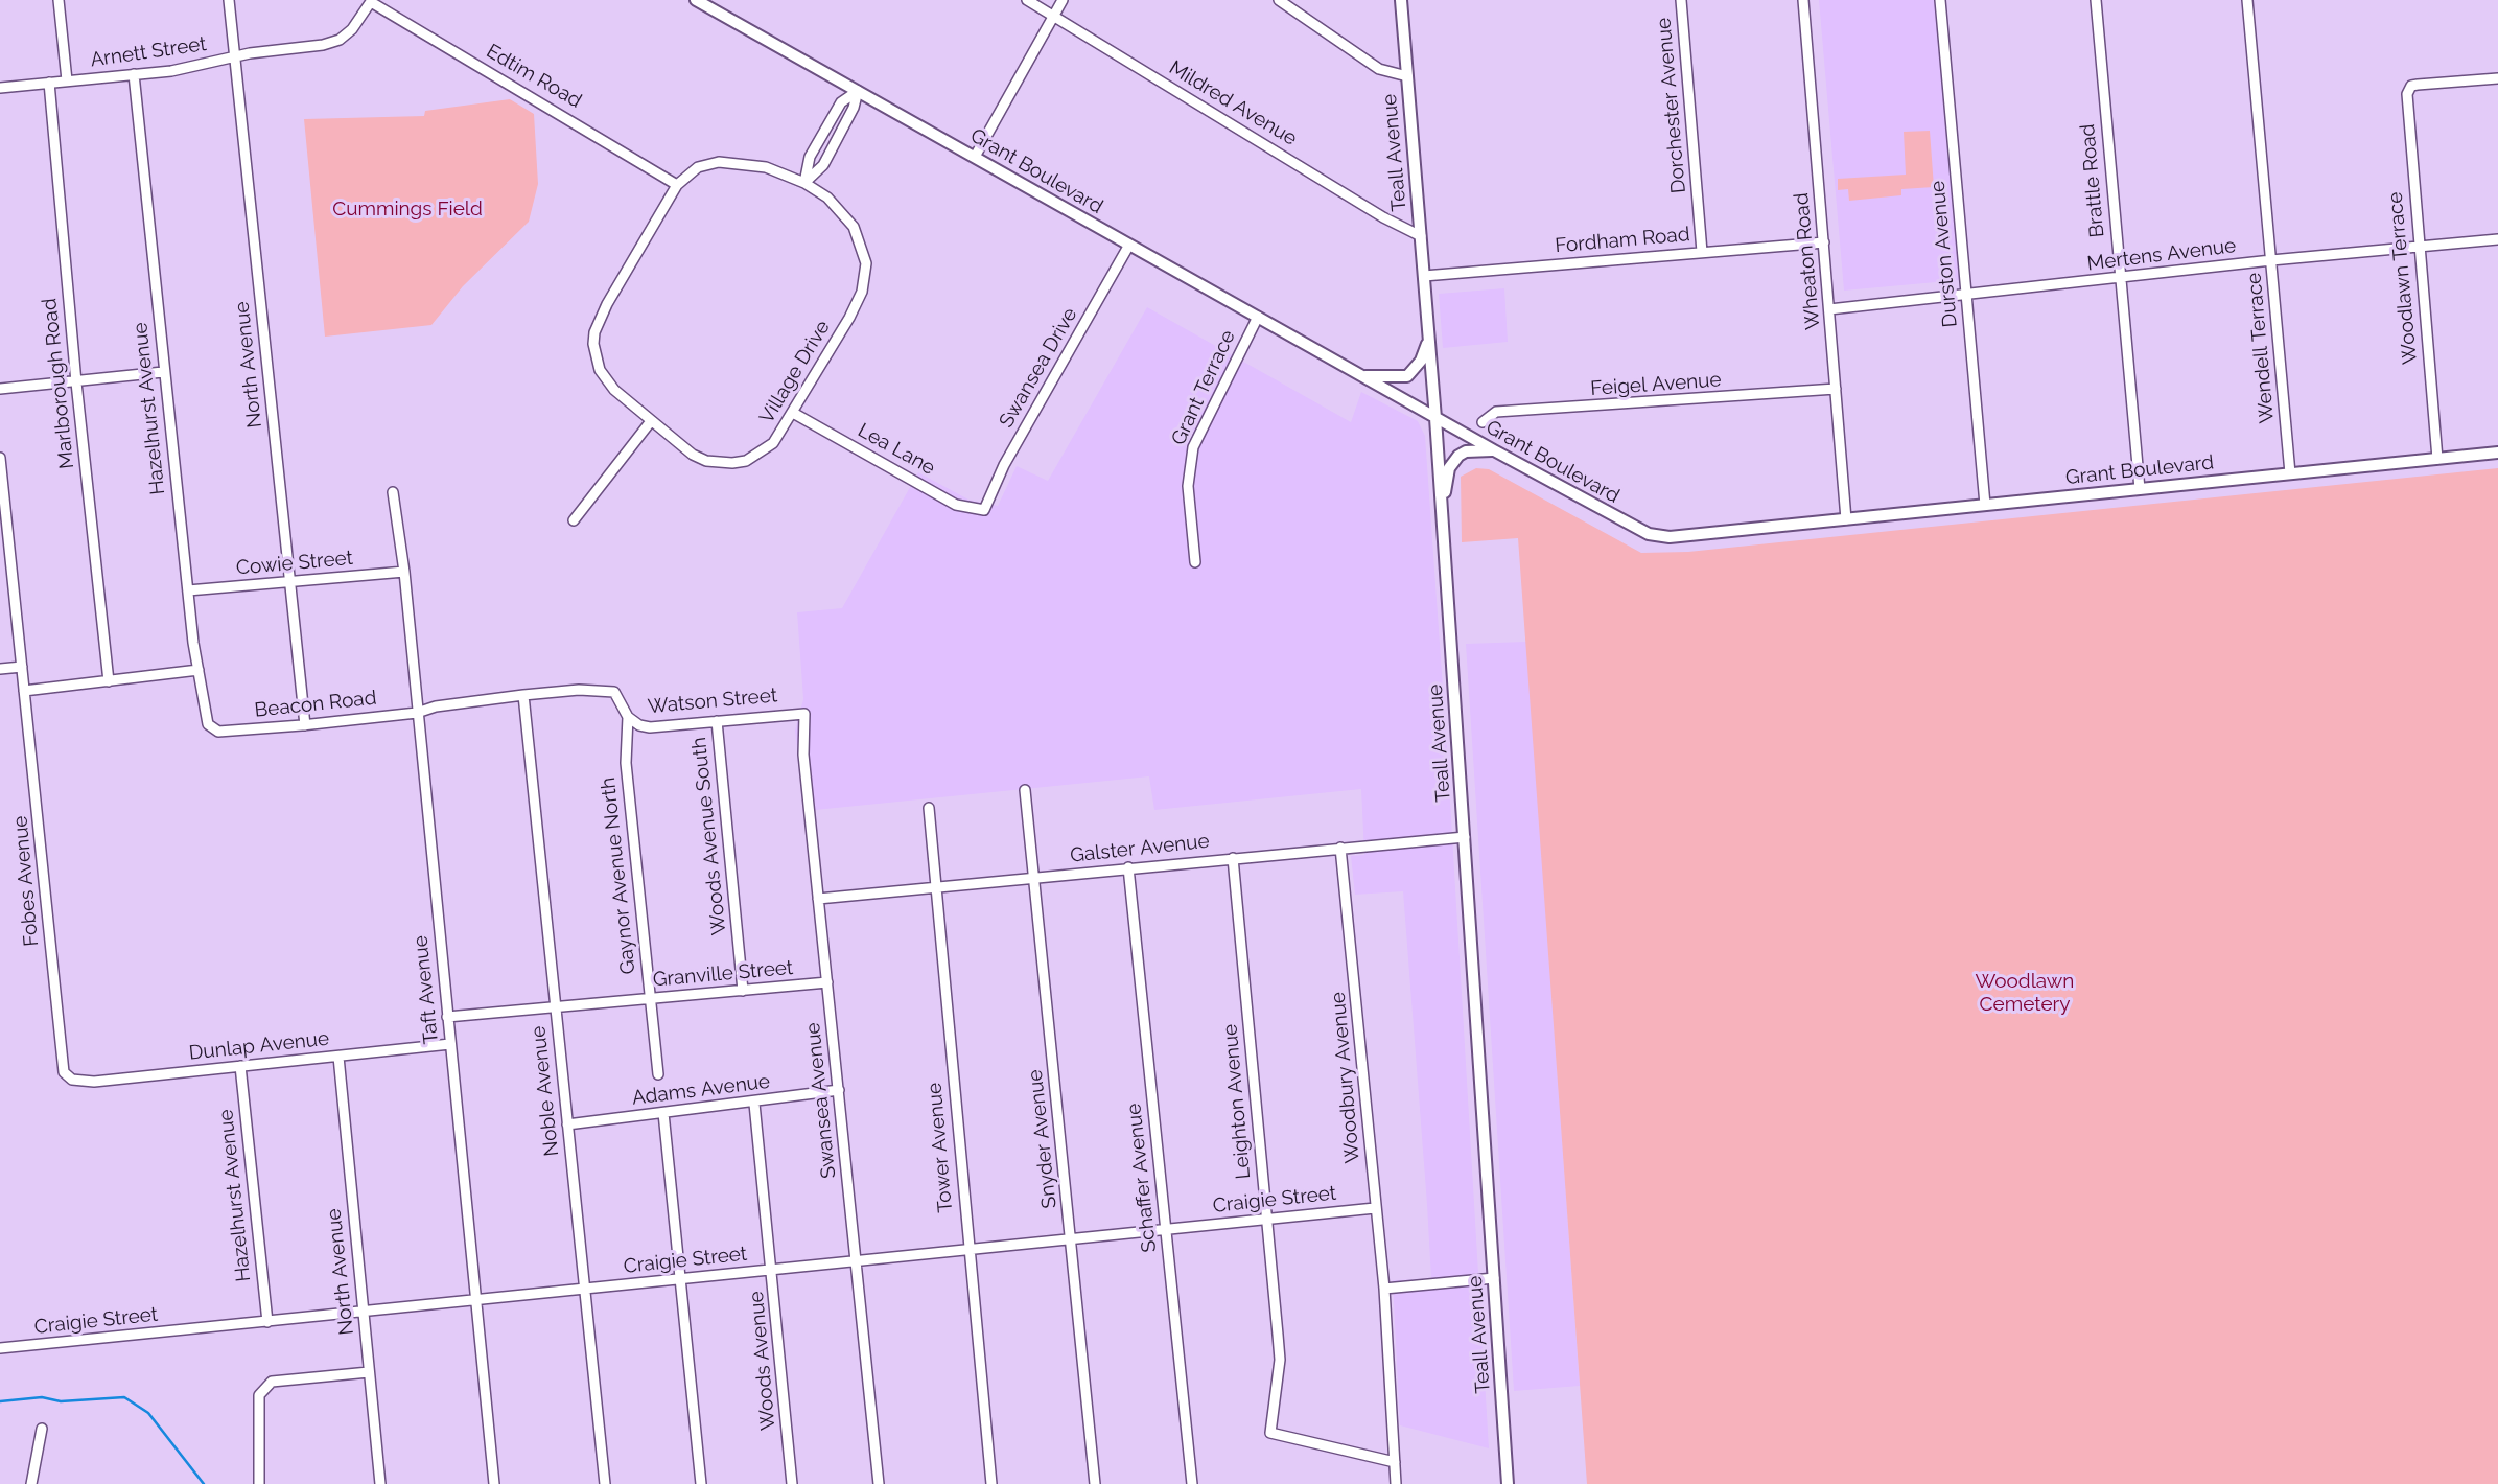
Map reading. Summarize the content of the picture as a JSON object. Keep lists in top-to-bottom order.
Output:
{
  "streets": {
    "street": [
      "Arnett Street",
      "Edtim Road",
      "Mildred Avenue",
      "Dorchester Avenue",
      "Teall Avenue",
      "Grant Boulevard",
      "Brattle Road",
      "Fordham Road",
      "Durston Avenue",
      "Mertens Avenue",
      "Wheaton Road",
      "Woodlawn Terrace",
      "Wendell Terrace",
      "North Avenue",
      "Swansea Drive",
      "Village Drive",
      "Marlborough Road",
      "Feigel Avenue",
      "Grant Terrace",
      "Hazelhurst Avenue",
      "Lea Lane",
      "Cowie Street",
      "Watson Street",
      "Beacon Road",
      "Woods Avenue South",
      "Galster Avenue",
      "Gaynor Avenue North",
      "Fobes Avenue",
      "Granville Street",
      "Taft Avenue",
      "Dunlap Avenue",
      "Woodbury Avenue",
      "Adams Avenue",
      "Noble Avenue",
      "Swansea Avenue",
      "Leighton Avenue",
      "Snyder Avenue",
      "Tower Avenue",
      "Schaffer Avenue",
      "Craigie Street",
      "Woods Avenue"
    ]
  },
  "crossings": [
    ["Arnett Street", "Edtim Road"],
    ["Arnett Street", "North Avenue"],
    ["Arnett Street", "Marlborough Road"],
    ["Arnett Street", "Hazelhurst Avenue"],
    ["Edtim Road", "Village Drive"],
    ["Mildred Avenue", "Teall Avenue"],
    ["Dorchester Avenue", "Fordham Road"],
    ["Teall Avenue", "Grant Boulevard"],
    ["Teall Avenue", "Fordham Road"],
    ["Teall Avenue", "Galster Avenue"],
    ["Grant Boulevard", "Brattle Road"],
    ["Grant Boulevard", "Durston Avenue"],
    ["Grant Boulevard", "Wheaton Road"],
    ["Grant Boulevard", "Woodlawn Terrace"],
    ["Grant Boulevard", "Wendell Terrace"],
    ["Grant Boulevard", "Swansea Drive"],
    ["Grant Boulevard", "Grant Terrace"],
    ["Brattle Road", "Mertens Avenue"],
    ["Fordham Road", "Wheaton Road"],
    ["Durston Avenue", "Mertens Avenue"],
    ["Mertens Avenue", "Wheaton Road"],
    ["Mertens Avenue", "Woodlawn Terrace"],
    ["Mertens Avenue", "Wendell Terrace"],
    ["Wheaton Road", "Feigel Avenue"],
    ["North Avenue", "Cowie Street"],
    ["North Avenue", "Beacon Road"],
    ["North Avenue", "Dunlap Avenue"],
    ["North Avenue", "Craigie Street"],
    ["Swansea Drive", "Lea Lane"],
    ["Village Drive", "Lea Lane"],
    ["Hazelhurst Avenue", "Cowie Street"],
    ["Hazelhurst Avenue", "Beacon Road"],
    ["Hazelhurst Avenue", "Dunlap Avenue"],
    ["Hazelhurst Avenue", "Craigie Street"],
    ["Cowie Street", "Taft Avenue"],
    ["Watson Street", "Beacon Road"],
    ["Watson Street", "Woods Avenue South"],
    ["Watson Street", "Gaynor Avenue North"],
    ["Watson Street", "Swansea Avenue"],
    ["Beacon Road", "Gaynor Avenue North"],
    ["Beacon Road", "Taft Avenue"],
    ["Beacon Road", "Noble Avenue"],
    ["Woods Avenue South", "Granville Street"],
    ["Galster Avenue", "Woodbury Avenue"],
    ["Galster Avenue", "Swansea Avenue"],
    ["Galster Avenue", "Leighton Avenue"],
    ["Galster Avenue", "Snyder Avenue"],
    ["Galster Avenue", "Tower Avenue"],
    ["Galster Avenue", "Schaffer Avenue"],
    ["Gaynor Avenue North", "Granville Street"],
    ["Fobes Avenue", "Dunlap Avenue"],
    ["Granville Street", "Taft Avenue"],
    ["Granville Street", "Noble Avenue"],
    ["Granville Street", "Swansea Avenue"],
    ["Taft Avenue", "Dunlap Avenue"],
    ["Taft Avenue", "Craigie Street"],
    ["Woodbury Avenue", "Leighton Avenue"],
    ["Woodbury Avenue", "Craigie Street"],
    ["Adams Avenue", "Noble Avenue"],
    ["Adams Avenue", "Swansea Avenue"],
    ["Adams Avenue", "Woods Avenue"],
    ["Noble Avenue", "Craigie Street"],
    ["Swansea Avenue", "Craigie Street"],
    ["Leighton Avenue", "Craigie Street"],
    ["Snyder Avenue", "Craigie Street"],
    ["Tower Avenue", "Craigie Street"],
    ["Schaffer Avenue", "Craigie Street"],
    ["Craigie Street", "Woods Avenue"]
  ],
  "parks": ["Cummings Field", "Woodlawn Cemetery"]
}
